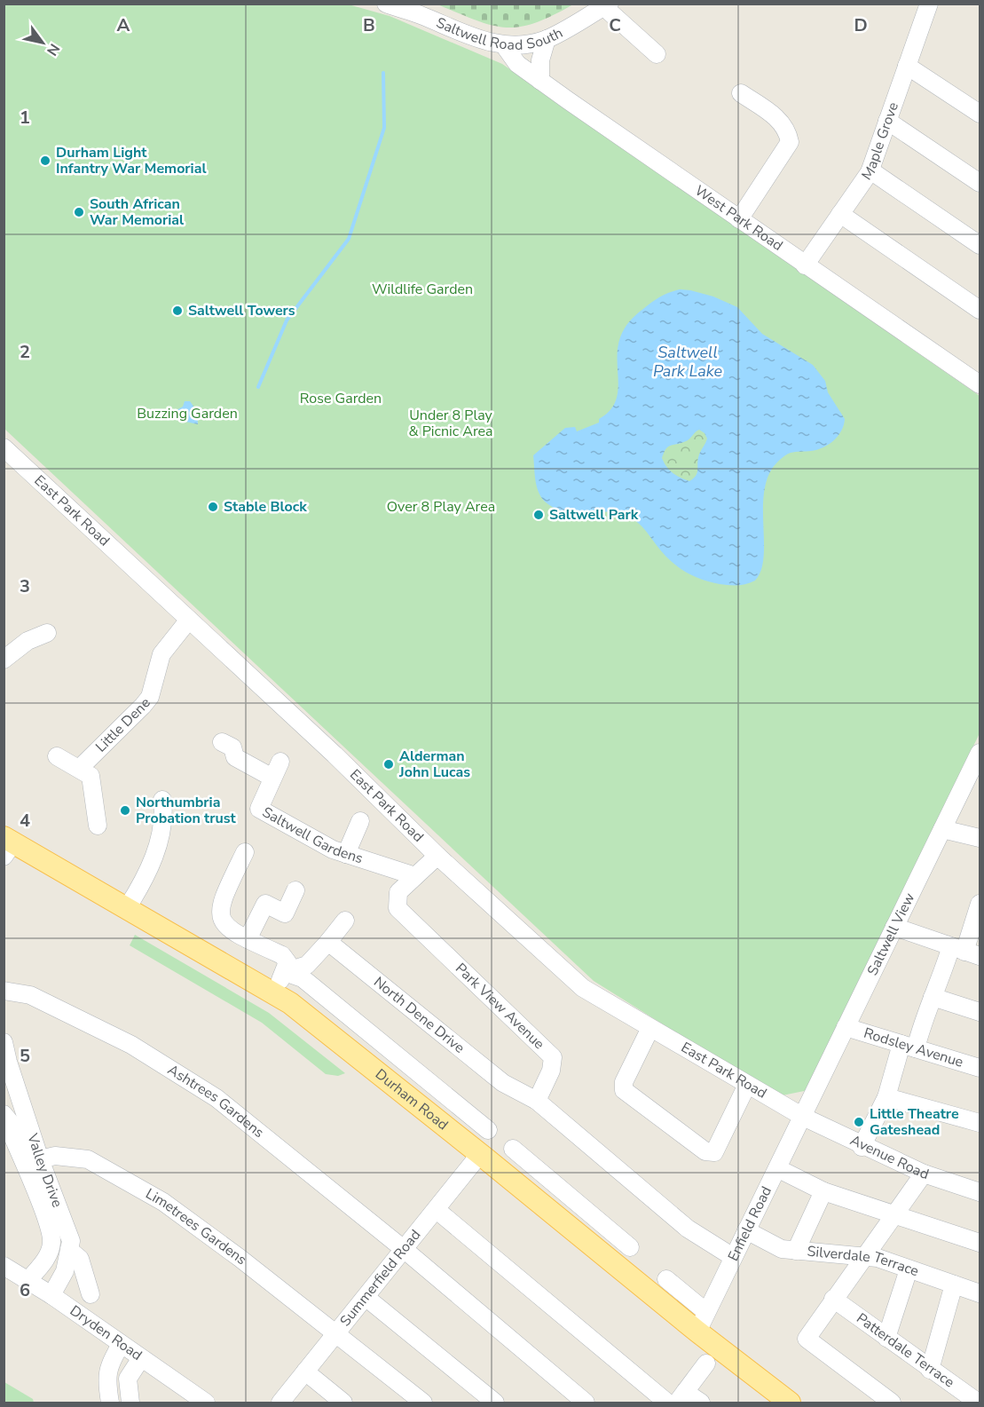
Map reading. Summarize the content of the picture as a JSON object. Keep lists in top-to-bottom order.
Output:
{
  "streets": {
    "main road": ["Durham Road"],
    "street": [
      "Saltwell Road South",
      "Maple Grove",
      "West Park Road",
      "East Park Road",
      "Little Dene",
      "Saltwell Gardens",
      "Saltwell View",
      "Park View Avenue",
      "North Dene Drive",
      "Rodsley Avenue",
      "Ashtrees Gardens",
      "Avenue Road",
      "Valley Drive",
      "Enfield Road",
      "Limetrees Gardens",
      "Silverdale Terrace",
      "Summerfield Road",
      "Dryden Road",
      "Patterdale Terrace"
    ]
  },
  "crossings": [
    ["Saltwell Road South", "West Park Road"],
    ["Maple Grove", "West Park Road"],
    ["East Park Road", "Little Dene"],
    ["East Park Road", "Saltwell View"],
    ["East Park Road", "Park View Avenue"],
    ["East Park Road", "Avenue Road"],
    ["East Park Road", "Enfield Road"],
    ["Saltwell Gardens", "Park View Avenue"],
    ["Saltwell View", "Rodsley Avenue"],
    ["Saltwell View", "Avenue Road"],
    ["Saltwell View", "Enfield Road"],
    ["Park View Avenue", "North Dene Drive"],
    ["Durham Road", "Enfield Road"],
    ["Durham Road", "Summerfield Road"],
    ["Ashtrees Gardens", "Summerfield Road"],
    ["Avenue Road", "Enfield Road"],
    ["Valley Drive", "Limetrees Gardens"],
    ["Valley Drive", "Dryden Road"],
    ["Enfield Road", "Silverdale Terrace"],
    ["Limetrees Gardens", "Summerfield Road"]
  ],
  "water": ["Saltwell Park Lake"],
  "parks": [
    "Wildlife Garden",
    "Rose Garden",
    "Buzzing Garden",
    "Under 8 Play & Picnic Area",
    "Over 8 Play Area"
  ],
  "places": [
    "Durham Light Infantry War Memorial",
    "South African War Memorial",
    "Saltwell Towers",
    "Stable Block",
    "Saltwell Park",
    "Alderman John Lucas",
    "Northumbria Probation trust",
    "Little Theatre Gateshead"
  ],
  "north": "bottom right",
  "grid": {
    "columns": [
      "A",
      "B",
      "C",
      "D"
    ],
    "rows": [
      "1",
      "2",
      "3",
      "4",
      "5",
      "6"
    ]
  }
}
